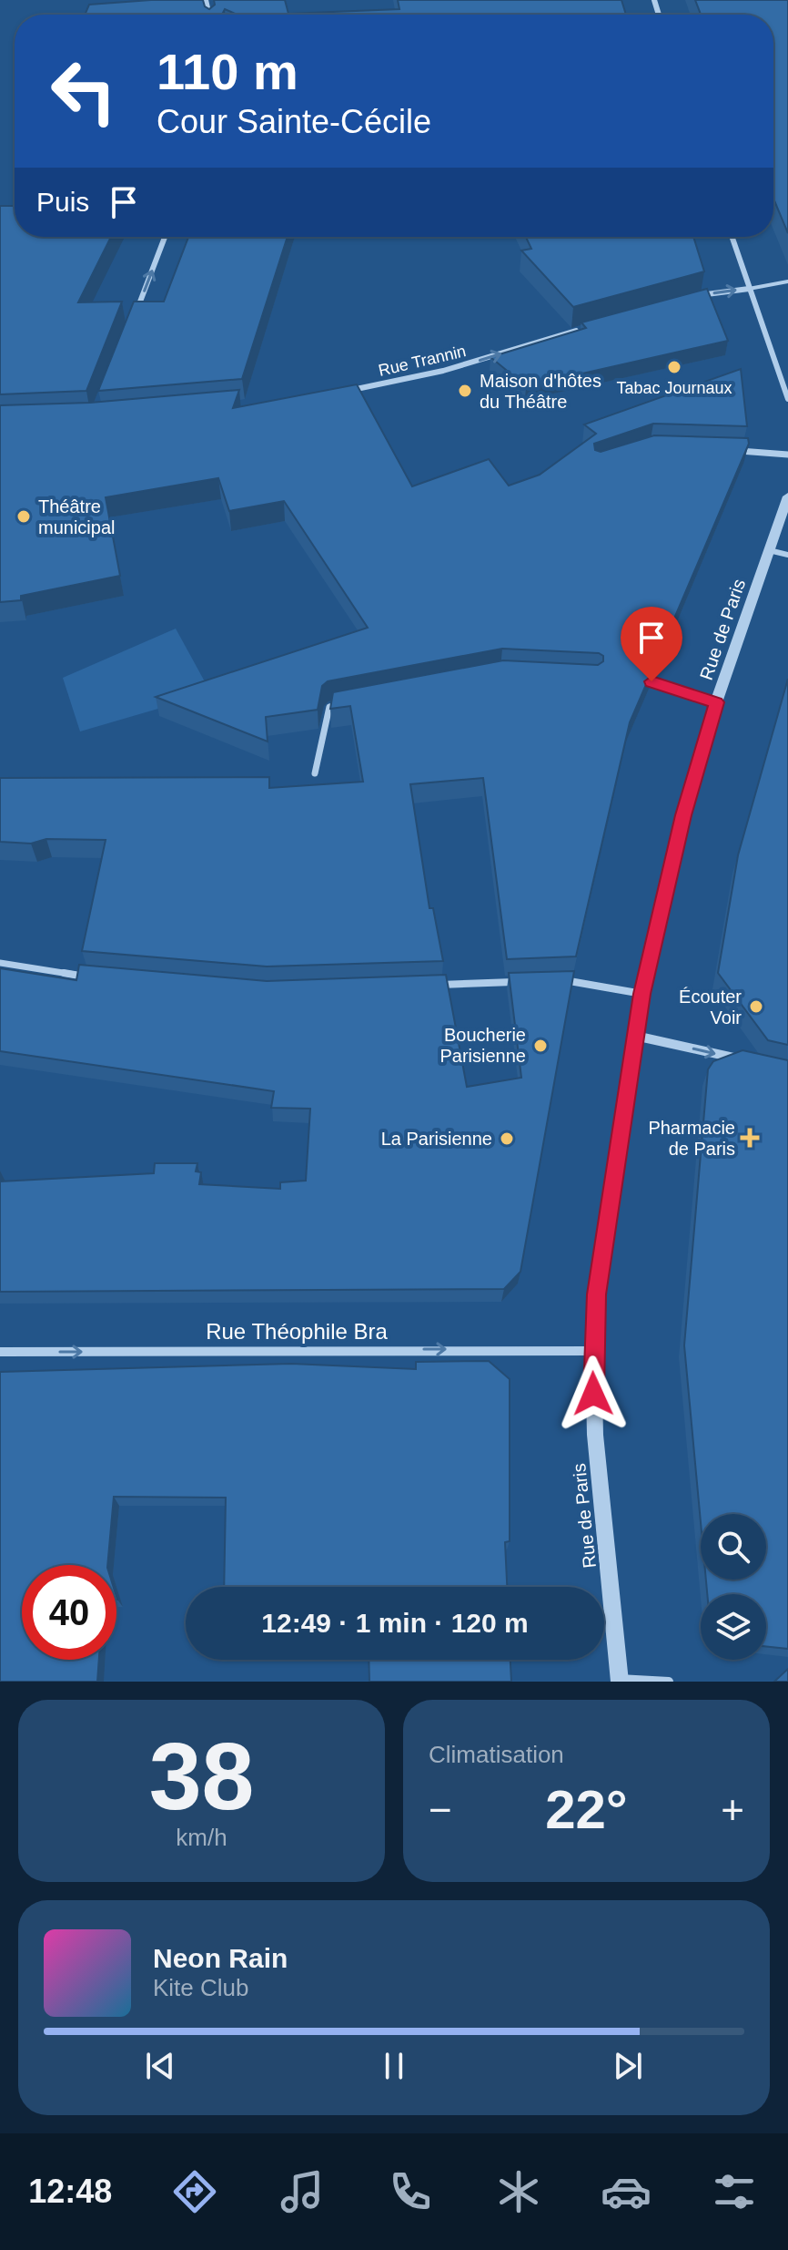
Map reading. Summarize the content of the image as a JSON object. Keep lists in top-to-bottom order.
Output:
{
  "streets": {
    "street": ["Rue Trannin", "Rue de Paris", "Rue Théophile Bra"]
  },
  "crossings": [
    ["Rue de Paris", "Rue Théophile Bra"]
  ],
  "one_way": ["Rue Trannin", "Rue Théophile Bra"],
  "places": {
    "other": [
      "Tabac Journaux",
      "Maison d'hôtes du Théâtre",
      "Théâtre municipal",
      "Écouter Voir",
      "Boucherie Parisienne",
      "La Parisienne"
    ],
    "health": ["Pharmacie de Paris"]
  },
  "page": {
    "turn": ["110 m", "Cour Sainte-Cécile"],
    "then": "Puis",
    "limit": "40",
    "trip": "12:49 · 1 min · 120 m",
    "tile": [
      ["38", "km/h"],
      "Climatisation"
    ],
    "heat": ["−", "22°", "+"],
    "song": ["Neon Rain", "Kite Club"],
    "tabs": "12:48"
  }
}
